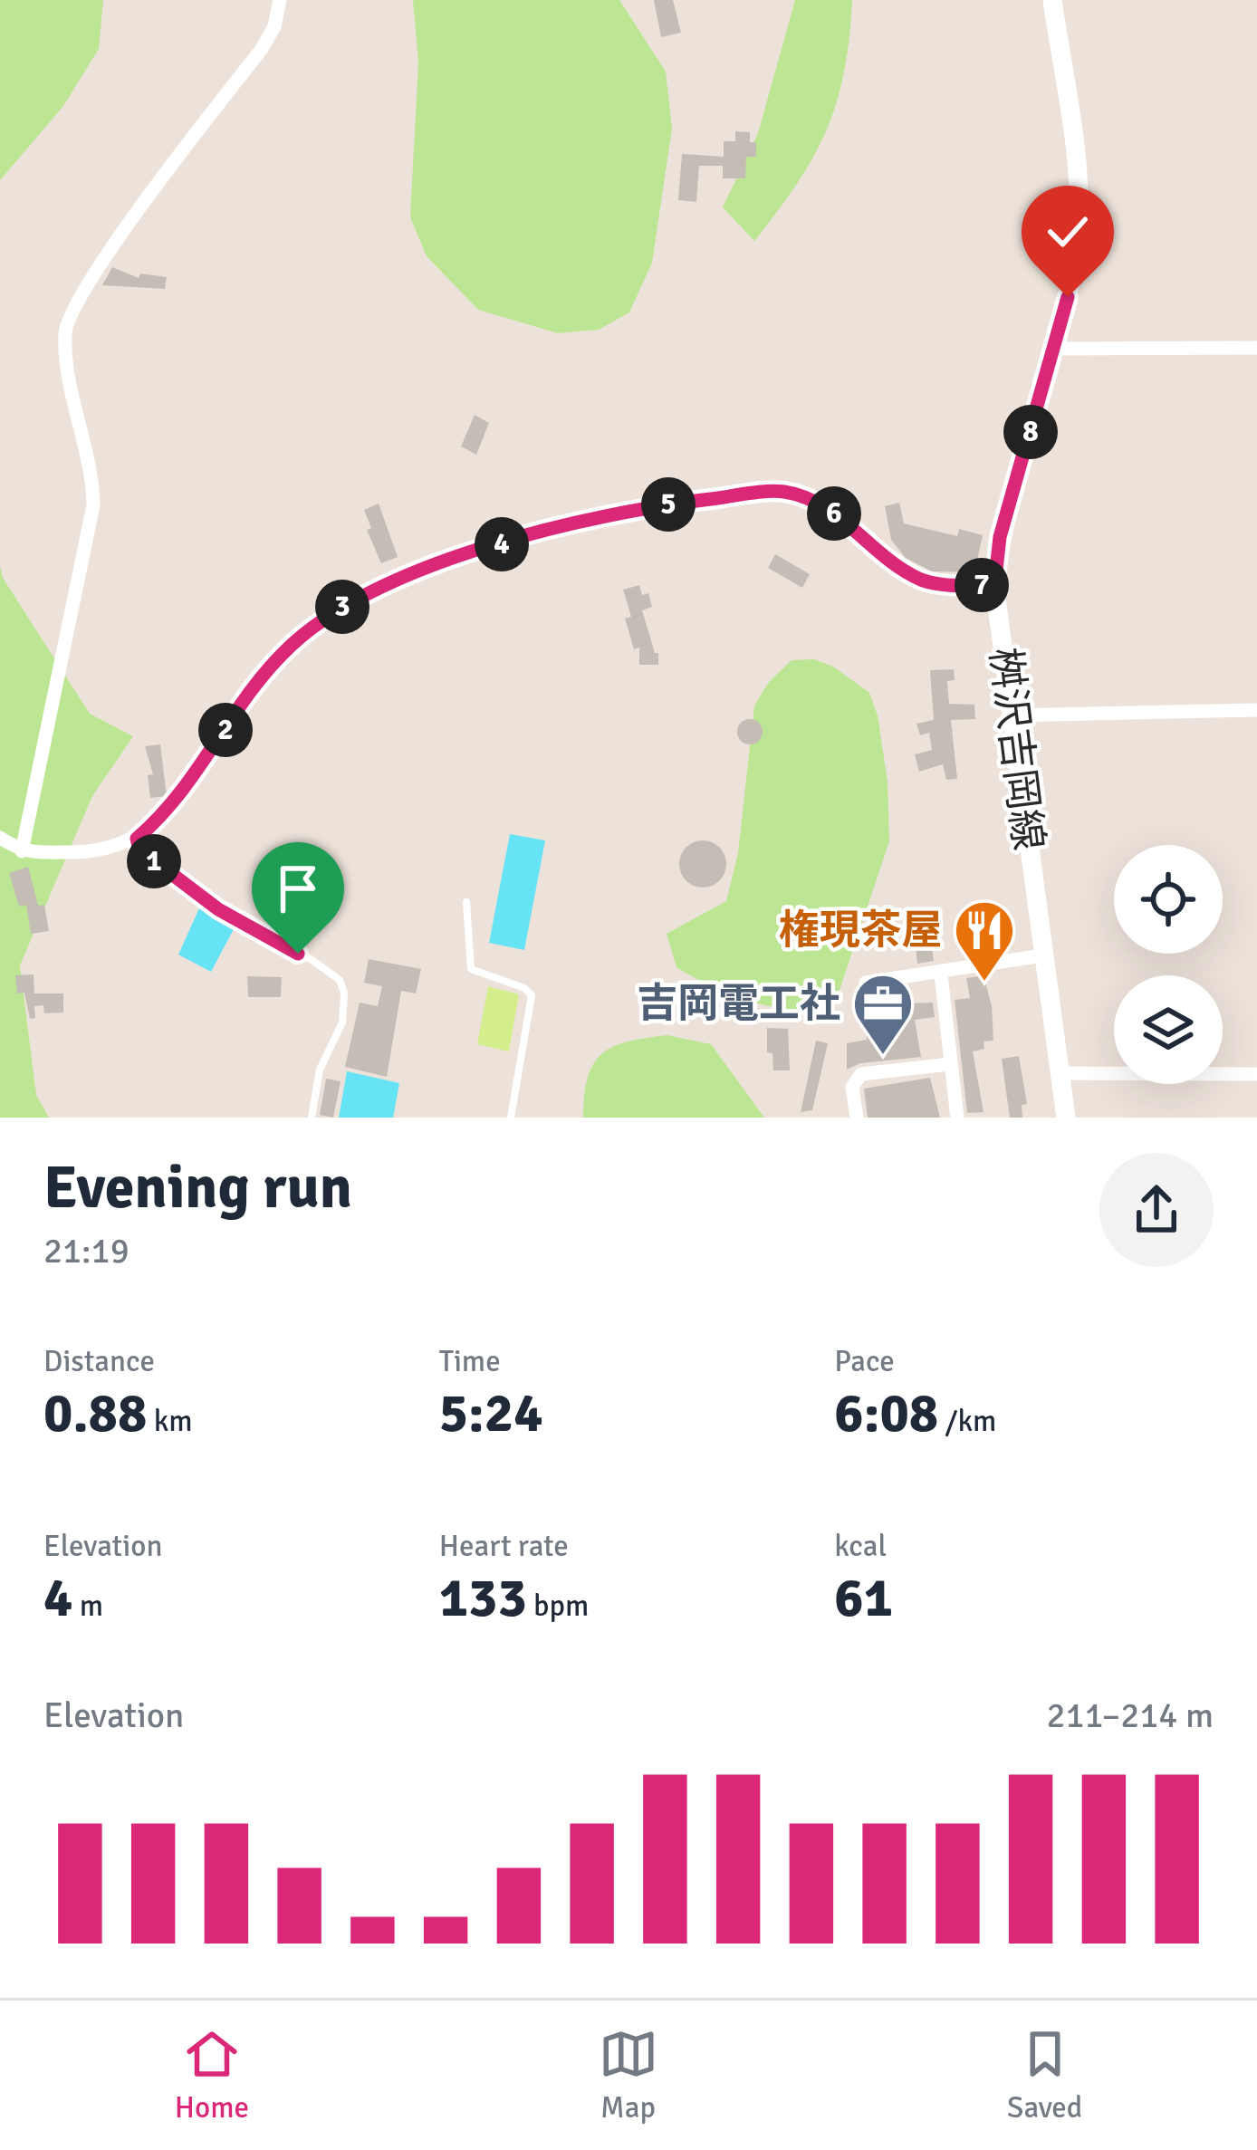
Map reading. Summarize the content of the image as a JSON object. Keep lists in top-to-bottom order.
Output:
{
  "streets": {
    "main road": ["桝沢吉岡線"]
  },
  "places": {
    "restaurant": ["権現茶屋"],
    "office": ["吉岡電工社"]
  },
  "page": {
    "pins": [
      "8",
      "5",
      "6",
      "4",
      "7",
      "3",
      "2",
      "1"
    ],
    "heading": ["Evening run", "21:19"],
    "stats": [
      ["Distance", "0.88 km"],
      ["Time", "5:24"],
      ["Pace", "6:08 /km"],
      ["Elevation", "4 m"],
      ["Heart rate", "133 bpm"],
      ["kcal", "61"]
    ],
    "chart": ["Elevation", "211–214 m"],
    "tabs": ["Home", "Map", "Saved"]
  }
}
